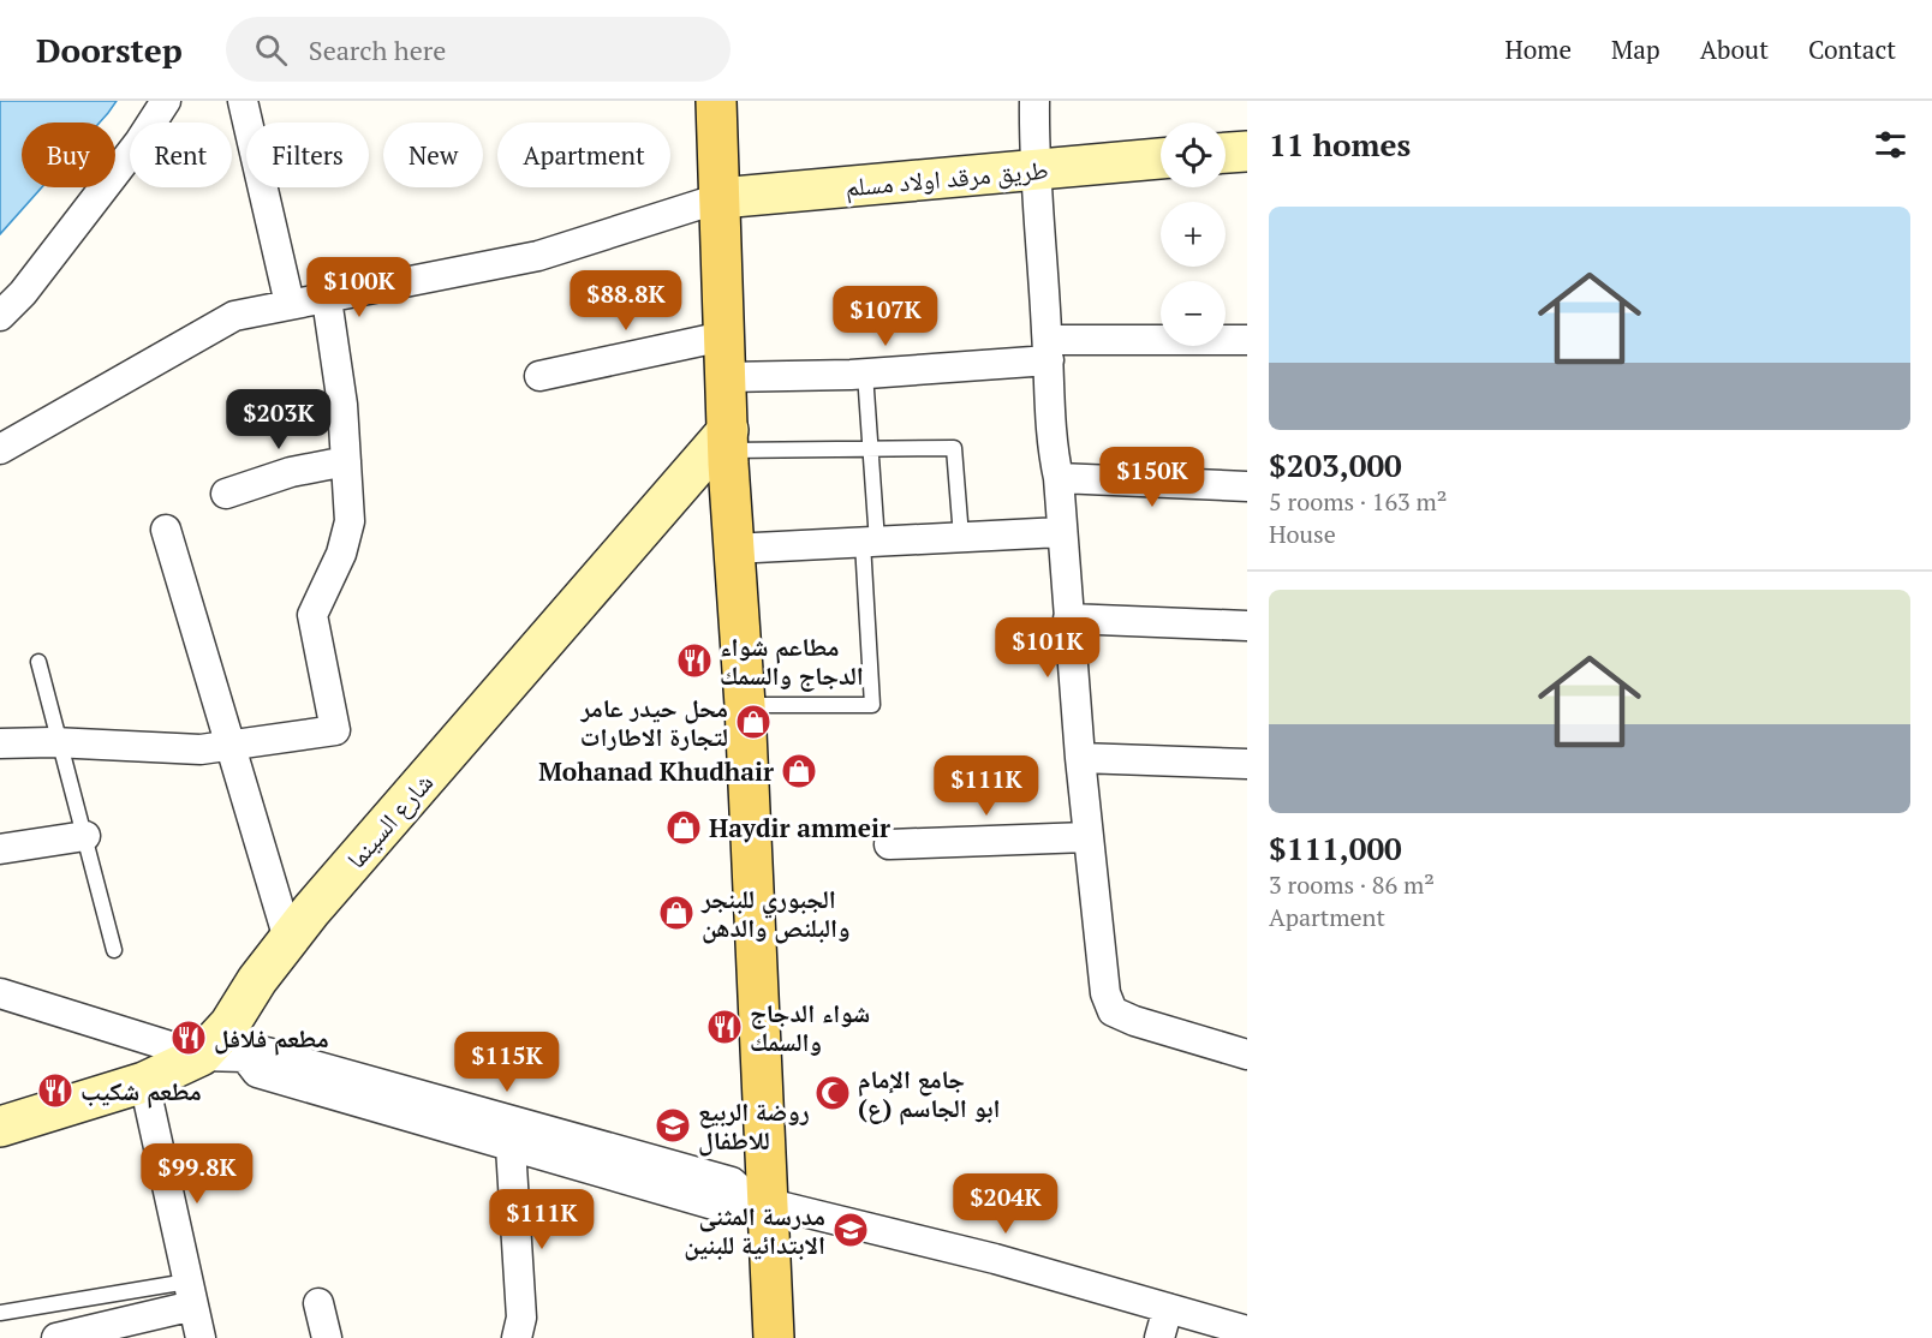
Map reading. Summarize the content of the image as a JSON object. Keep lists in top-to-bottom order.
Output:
{
  "streets": {
    "street": ["طريق مرقد اولاد مسلم", "شارع السينما"]
  },
  "places": {
    "restaurant": [
      "مطاعم شواء الدجاج والسمك",
      "شواء الدجاج والسمك",
      "مطعم فلافل",
      "مطعم شكيب"
    ],
    "shop": [
      "محل حيدر عامر لتجارة الاطارات",
      "Mohanad Khudhair",
      "Haydir ammeir",
      "الجبوري للبنجر والبلنص والدهن"
    ],
    "mosque": ["جامع الإمام ابو الجاسم (ع)"],
    "school or university": ["روضة الربيع للاطفال", "مدرسة المثنى الابتدائية للبنين"]
  },
  "page": {
    "header": "Doorstep",
    "search": "Search here",
    "nav": [
      "Home",
      "Map",
      "About",
      "Contact"
    ],
    "heading": "11 homes",
    "map_buttons": ["+", "−"],
    "chip": [
      "Buy",
      "Rent",
      "Filters",
      "New",
      "Apartment"
    ],
    "list": [
      {
        "name": "$203,000",
        "note": "5 rooms · 163 m² · House"
      },
      {
        "name": "$111,000",
        "note": "3 rooms · 86 m² · Apartment"
      }
    ],
    "price": [
      "$100K",
      "$88.8K",
      "$107K",
      "$203K",
      "$150K",
      "$101K",
      "$111K",
      "$115K",
      "$99.8K",
      "$204K",
      "$111K"
    ]
  }
}
